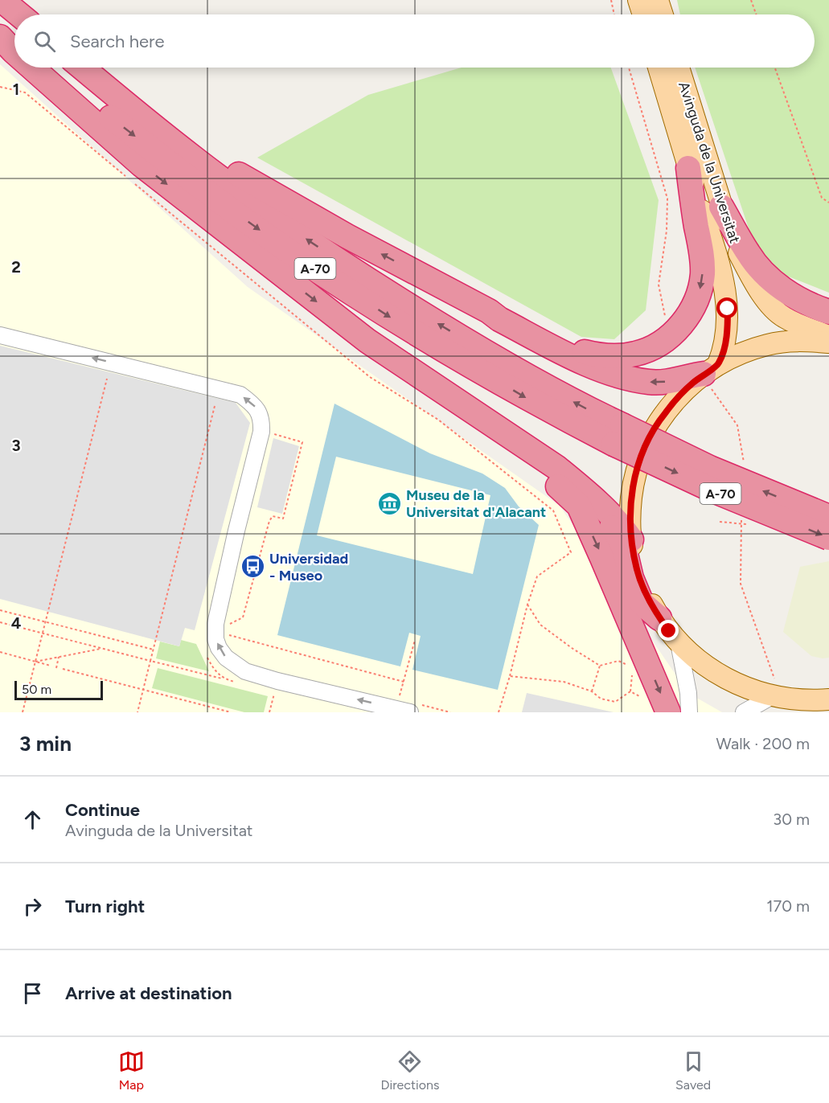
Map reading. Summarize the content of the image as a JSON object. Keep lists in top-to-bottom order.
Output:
{
  "streets": {
    "highway": ["A-70"],
    "main road": ["Avinguda de la Universitat"]
  },
  "places": {
    "museum": ["Museu de la Universitat d'Alacant"],
    "bus stop": ["Universidad - Museo"]
  },
  "scale_bar": "50 m",
  "page": {
    "search": "Search here",
    "scale": "50 m",
    "heading": ["3 min", "Walk · 200 m"],
    "list": [
      ["Continue", "Avinguda de la Universitat", "30 m"],
      ["Turn right", "170 m"],
      "Arrive at destination"
    ],
    "nav": ["Map", "Directions", "Saved"]
  },
  "grid": {
    "rows": [
      "1",
      "2",
      "3",
      "4"
    ]
  }
}
